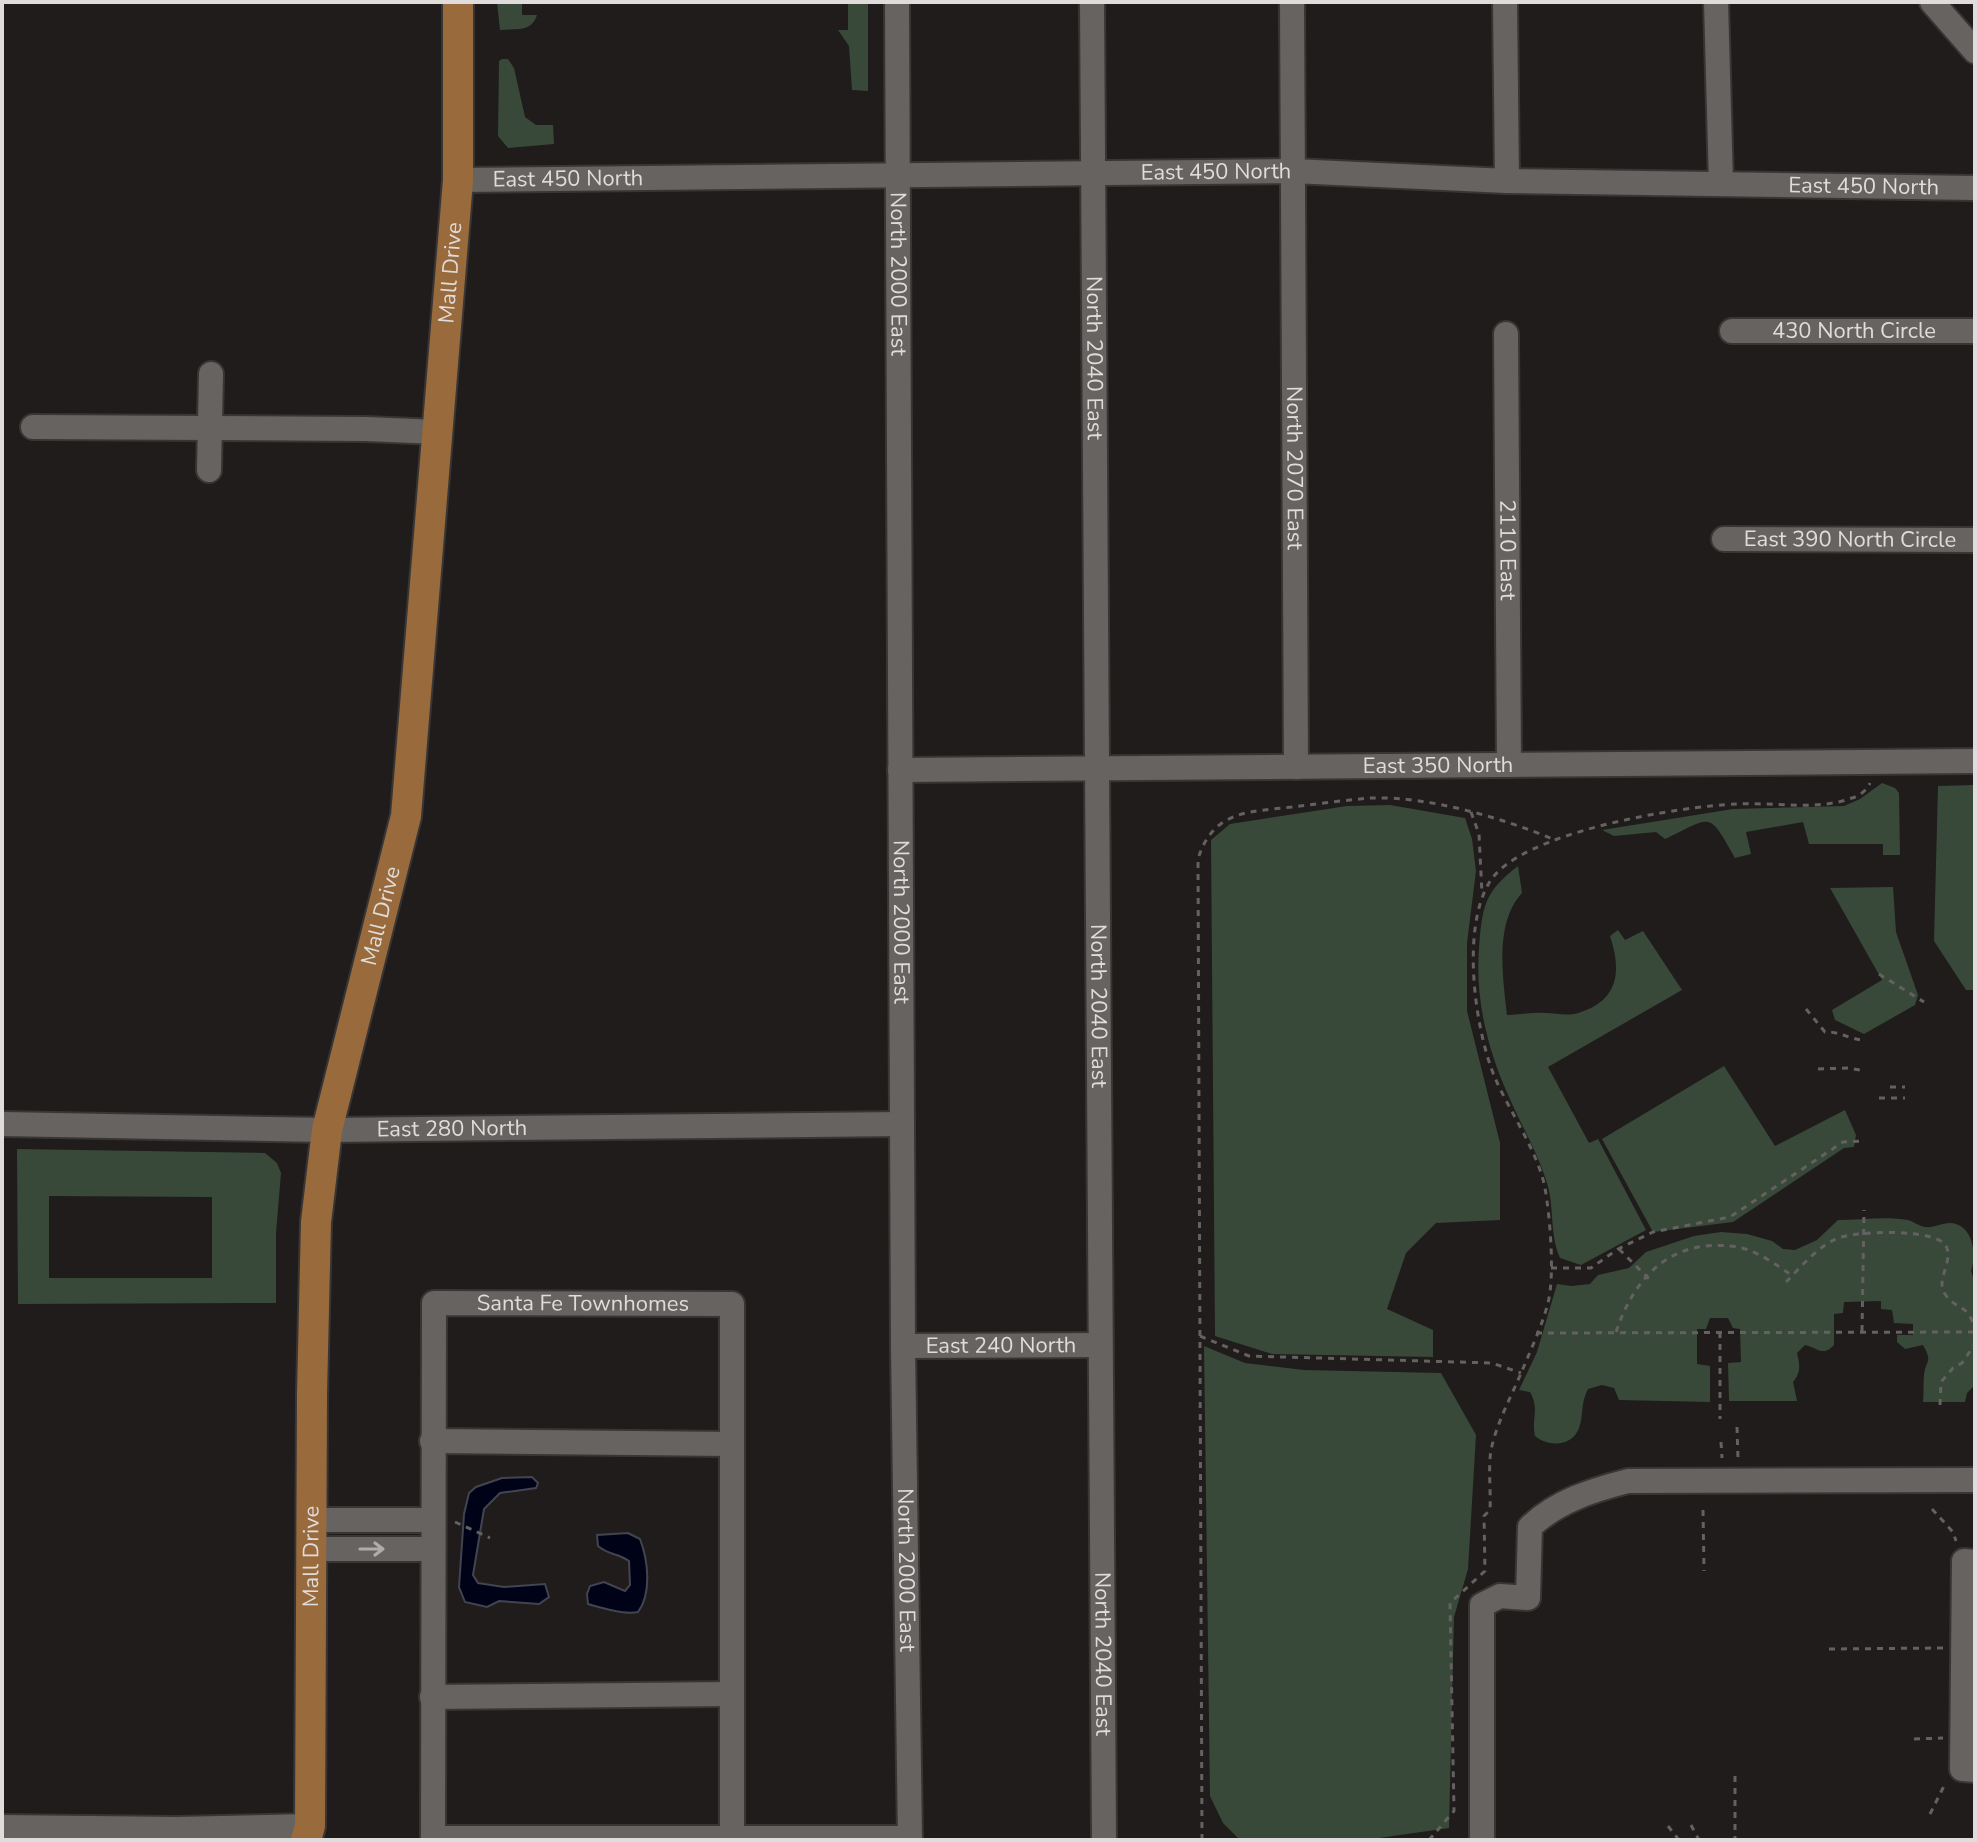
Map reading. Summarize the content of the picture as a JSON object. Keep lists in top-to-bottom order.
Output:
{
  "streets": {
    "main road": ["Mall Drive"],
    "street": [
      "East 450 North",
      "North 2000 East",
      "430 North Circle",
      "North 2040 East",
      "North 2070 East",
      "East 390 North Circle",
      "2110 East",
      "East 350 North",
      "East 280 North",
      "Santa Fe Townhomes",
      "East 240 North"
    ]
  },
  "crossings": [
    ["East 450 North", "Mall Drive"],
    ["East 450 North", "North 2000 East"],
    ["East 450 North", "North 2040 East"],
    ["East 450 North", "North 2070 East"],
    ["Mall Drive", "East 280 North"],
    ["North 2000 East", "East 350 North"],
    ["North 2000 East", "East 280 North"],
    ["North 2000 East", "East 240 North"],
    ["North 2040 East", "East 350 North"],
    ["North 2040 East", "East 240 North"],
    ["North 2070 East", "East 350 North"],
    ["2110 East", "East 350 North"]
  ]
}
